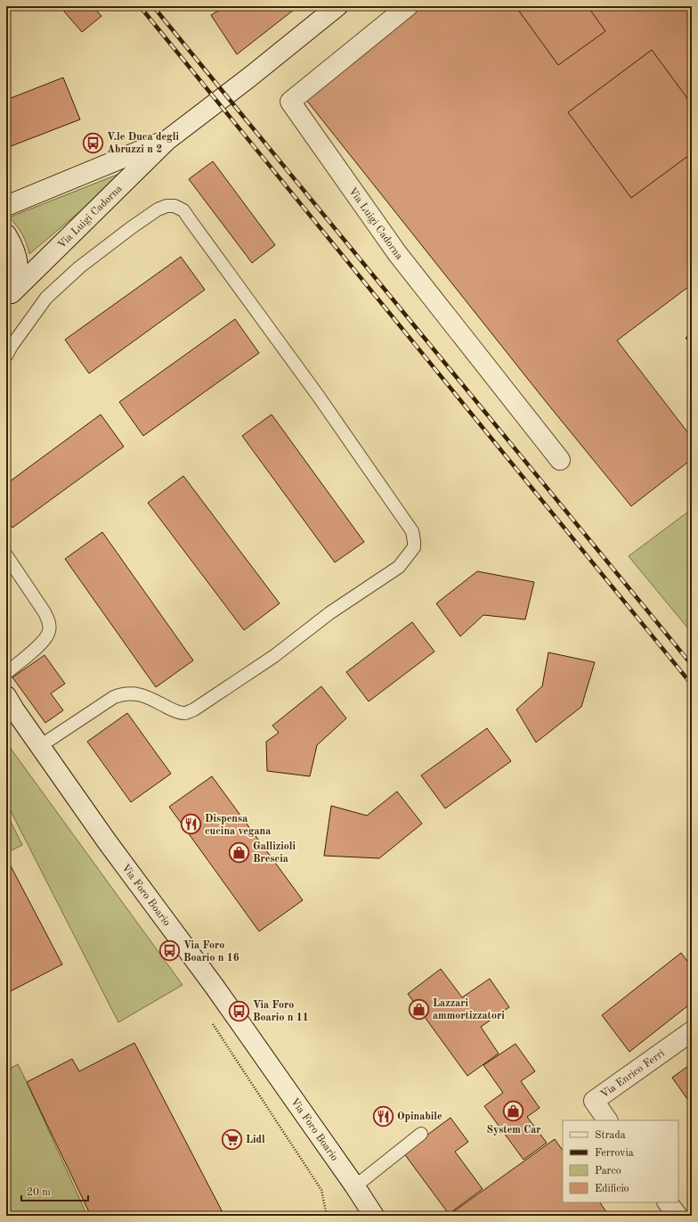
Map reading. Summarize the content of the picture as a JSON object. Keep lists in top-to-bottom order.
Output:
{
  "streets": {
    "main road": ["Via Luigi Cadorna", "Via Foro Boario", "Via Enrico Ferri"]
  },
  "places": {
    "bus stop": ["V.le Duca degli Abruzzi n 2", "Via Foro Boario n 16", "Via Foro Boario n 11"],
    "restaurant": ["Dispensa cucina vegana", "Opinabile"],
    "shop": ["Gallizioli Brescia", "Lazzari ammortizzatori", "System Car"],
    "supermarket": ["Lidl"]
  },
  "legend": [
    "Strada",
    "Ferrovia",
    "Parco",
    "Edificio"
  ],
  "scale_bar": "20 m"
}
